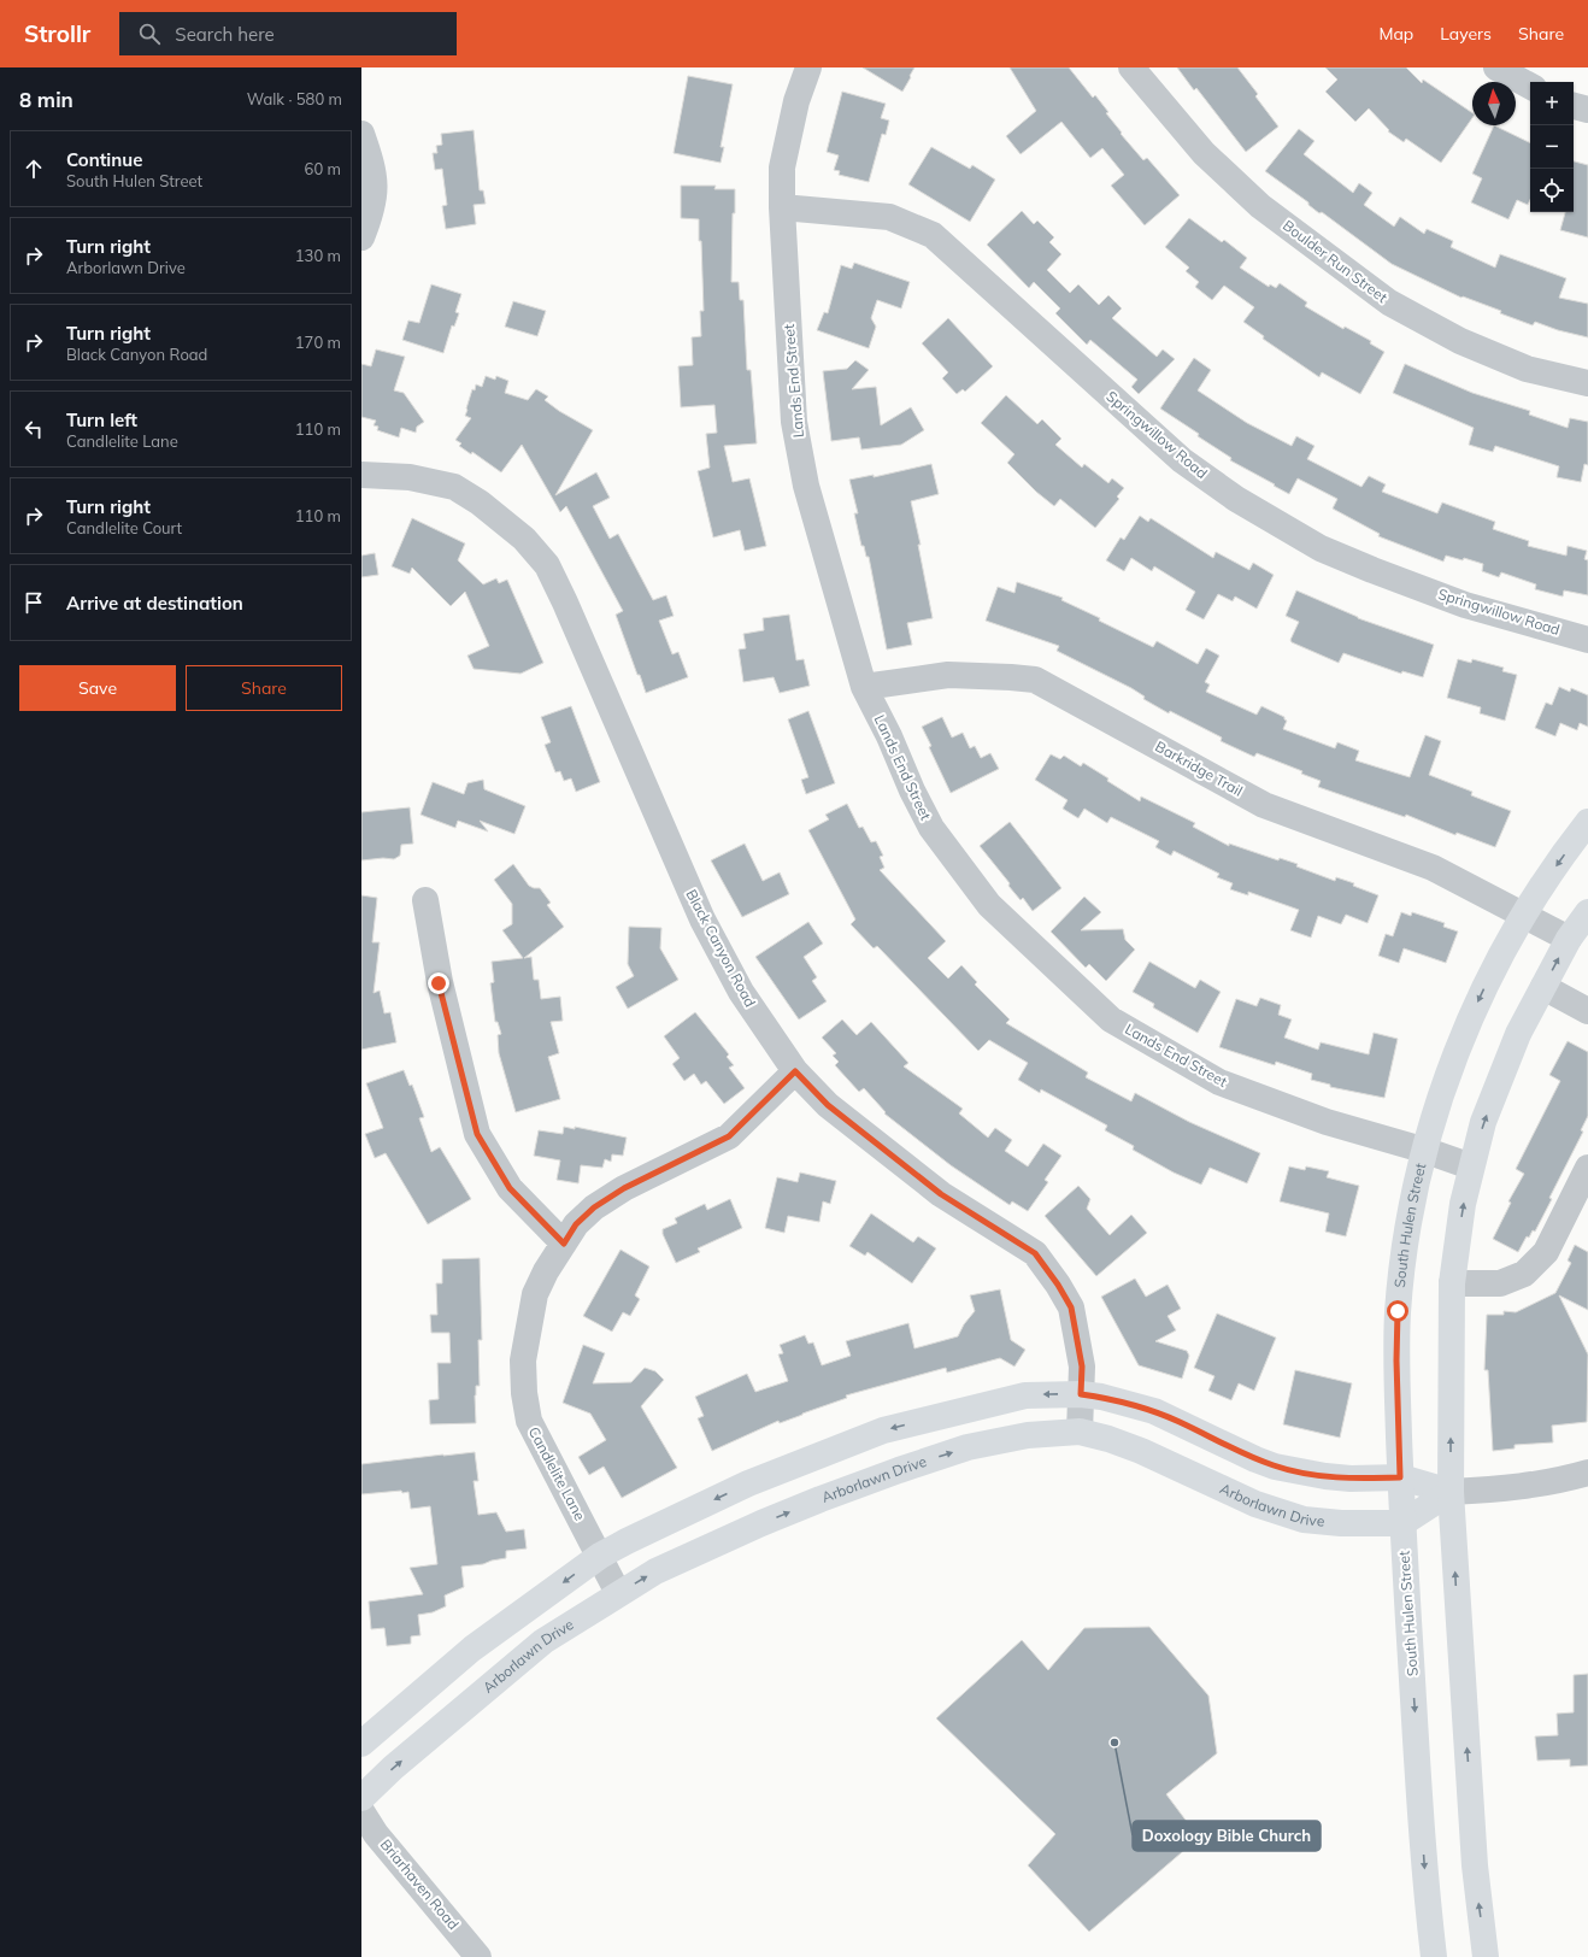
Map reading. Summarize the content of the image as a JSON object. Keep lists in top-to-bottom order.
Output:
{
  "streets": {
    "main road": ["South Hulen Street", "Arborlawn Drive"],
    "street": [
      "Boulder Run Street",
      "Lands End Street",
      "Springwillow Road",
      "Barkridge Trail",
      "Black Canyon Road",
      "Candlelite Lane",
      "Briarhaven Road"
    ]
  },
  "crossings": [
    ["Lands End Street", "Springwillow Road"],
    ["Lands End Street", "Barkridge Trail"],
    ["Lands End Street", "South Hulen Street"],
    ["Barkridge Trail", "South Hulen Street"],
    ["Black Canyon Road", "Candlelite Lane"],
    ["Black Canyon Road", "Arborlawn Drive"],
    ["South Hulen Street", "Arborlawn Drive"],
    ["Candlelite Lane", "Arborlawn Drive"]
  ],
  "places": ["Doxology Bible Church"],
  "north": "top",
  "page": {
    "header": "Strollr",
    "search": "Search here",
    "nav": ["Map", "Layers", "Share"],
    "heading": ["8 min", "Walk · 580 m"],
    "map_buttons": ["+", "−"],
    "list": [
      ["Continue", "South Hulen Street", "60 m"],
      ["Turn right", "Arborlawn Drive", "130 m"],
      ["Turn right", "Black Canyon Road", "170 m"],
      ["Turn left", "Candlelite Lane", "110 m"],
      ["Turn right", "Candlelite Court", "110 m"],
      "Arrive at destination"
    ],
    "buttons": ["Save", "Share"]
  }
}
